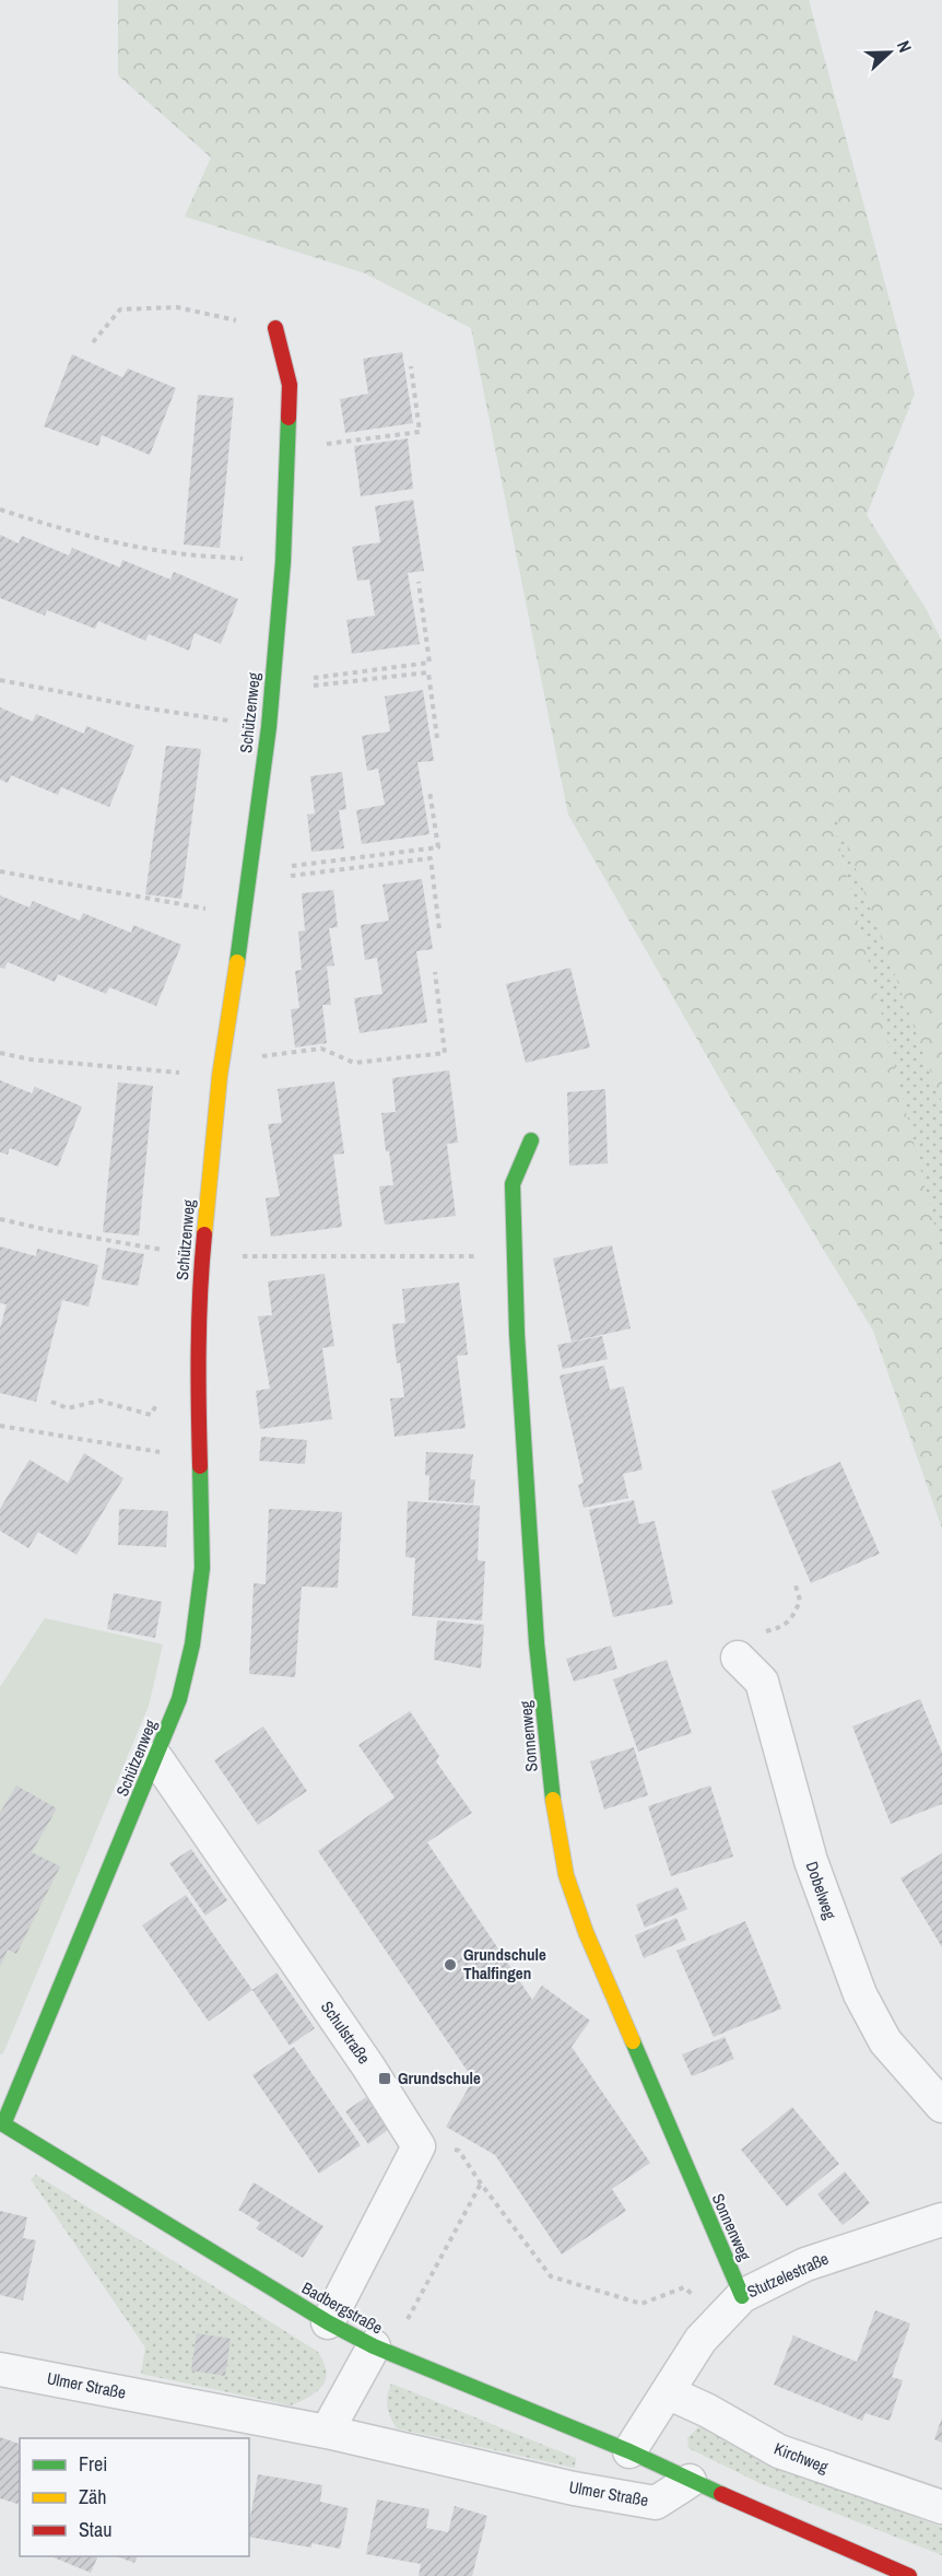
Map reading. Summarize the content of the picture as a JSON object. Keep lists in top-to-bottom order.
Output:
{
  "streets": {
    "street": [
      "Schützenweg",
      "Sonnenweg",
      "Dobelweg",
      "Schulstraße",
      "Stutzelestraße",
      "Badbergstraße",
      "Ulmer Straße",
      "Kirchweg"
    ]
  },
  "crossings": [
    ["Schützenweg", "Schulstraße"],
    ["Schützenweg", "Badbergstraße"],
    ["Sonnenweg", "Stutzelestraße"],
    ["Stutzelestraße", "Badbergstraße"],
    ["Stutzelestraße", "Kirchweg"],
    ["Badbergstraße", "Ulmer Straße"]
  ],
  "places": {
    "other": ["Grundschule Thalfingen"],
    "transit": ["Grundschule"]
  },
  "legend": ["Frei", "Zäh", "Stau"],
  "north": "right"
}
